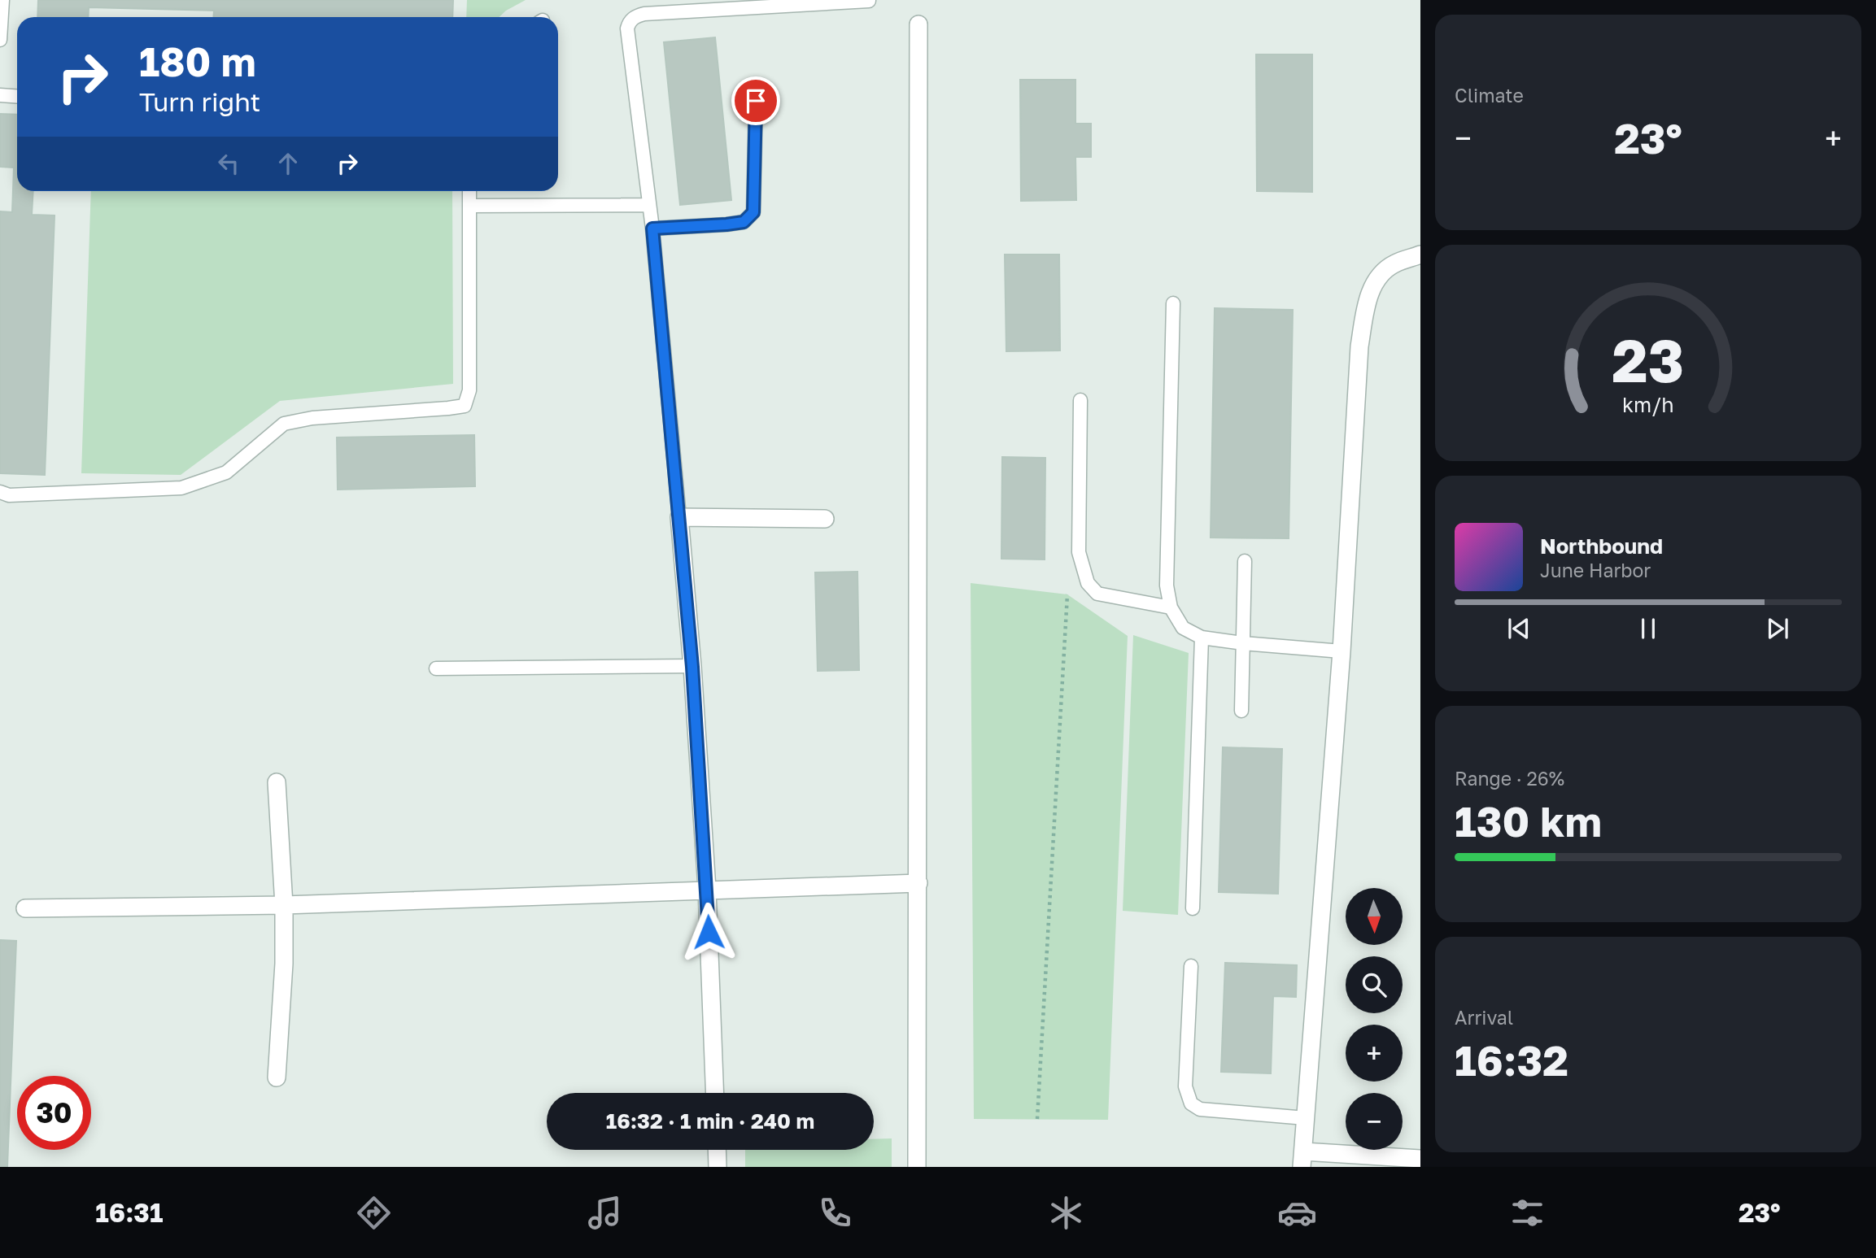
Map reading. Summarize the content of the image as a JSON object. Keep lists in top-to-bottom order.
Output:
{
  "north": "bottom",
  "page": {
    "tile": [
      "Climate",
      ["Range · 26%", "130 km"],
      ["Arrival", "16:32"]
    ],
    "turn": ["180 m", "Turn right"],
    "heat": ["−", "23°", "+"],
    "song": ["Northbound", "June Harbor"],
    "map_buttons": ["+", "−"],
    "limit": "30",
    "trip": "16:32 · 1 min · 240 m",
    "tabs": ["16:31", "23°"],
    "gauge": ["23", "km/h"]
  }
}
